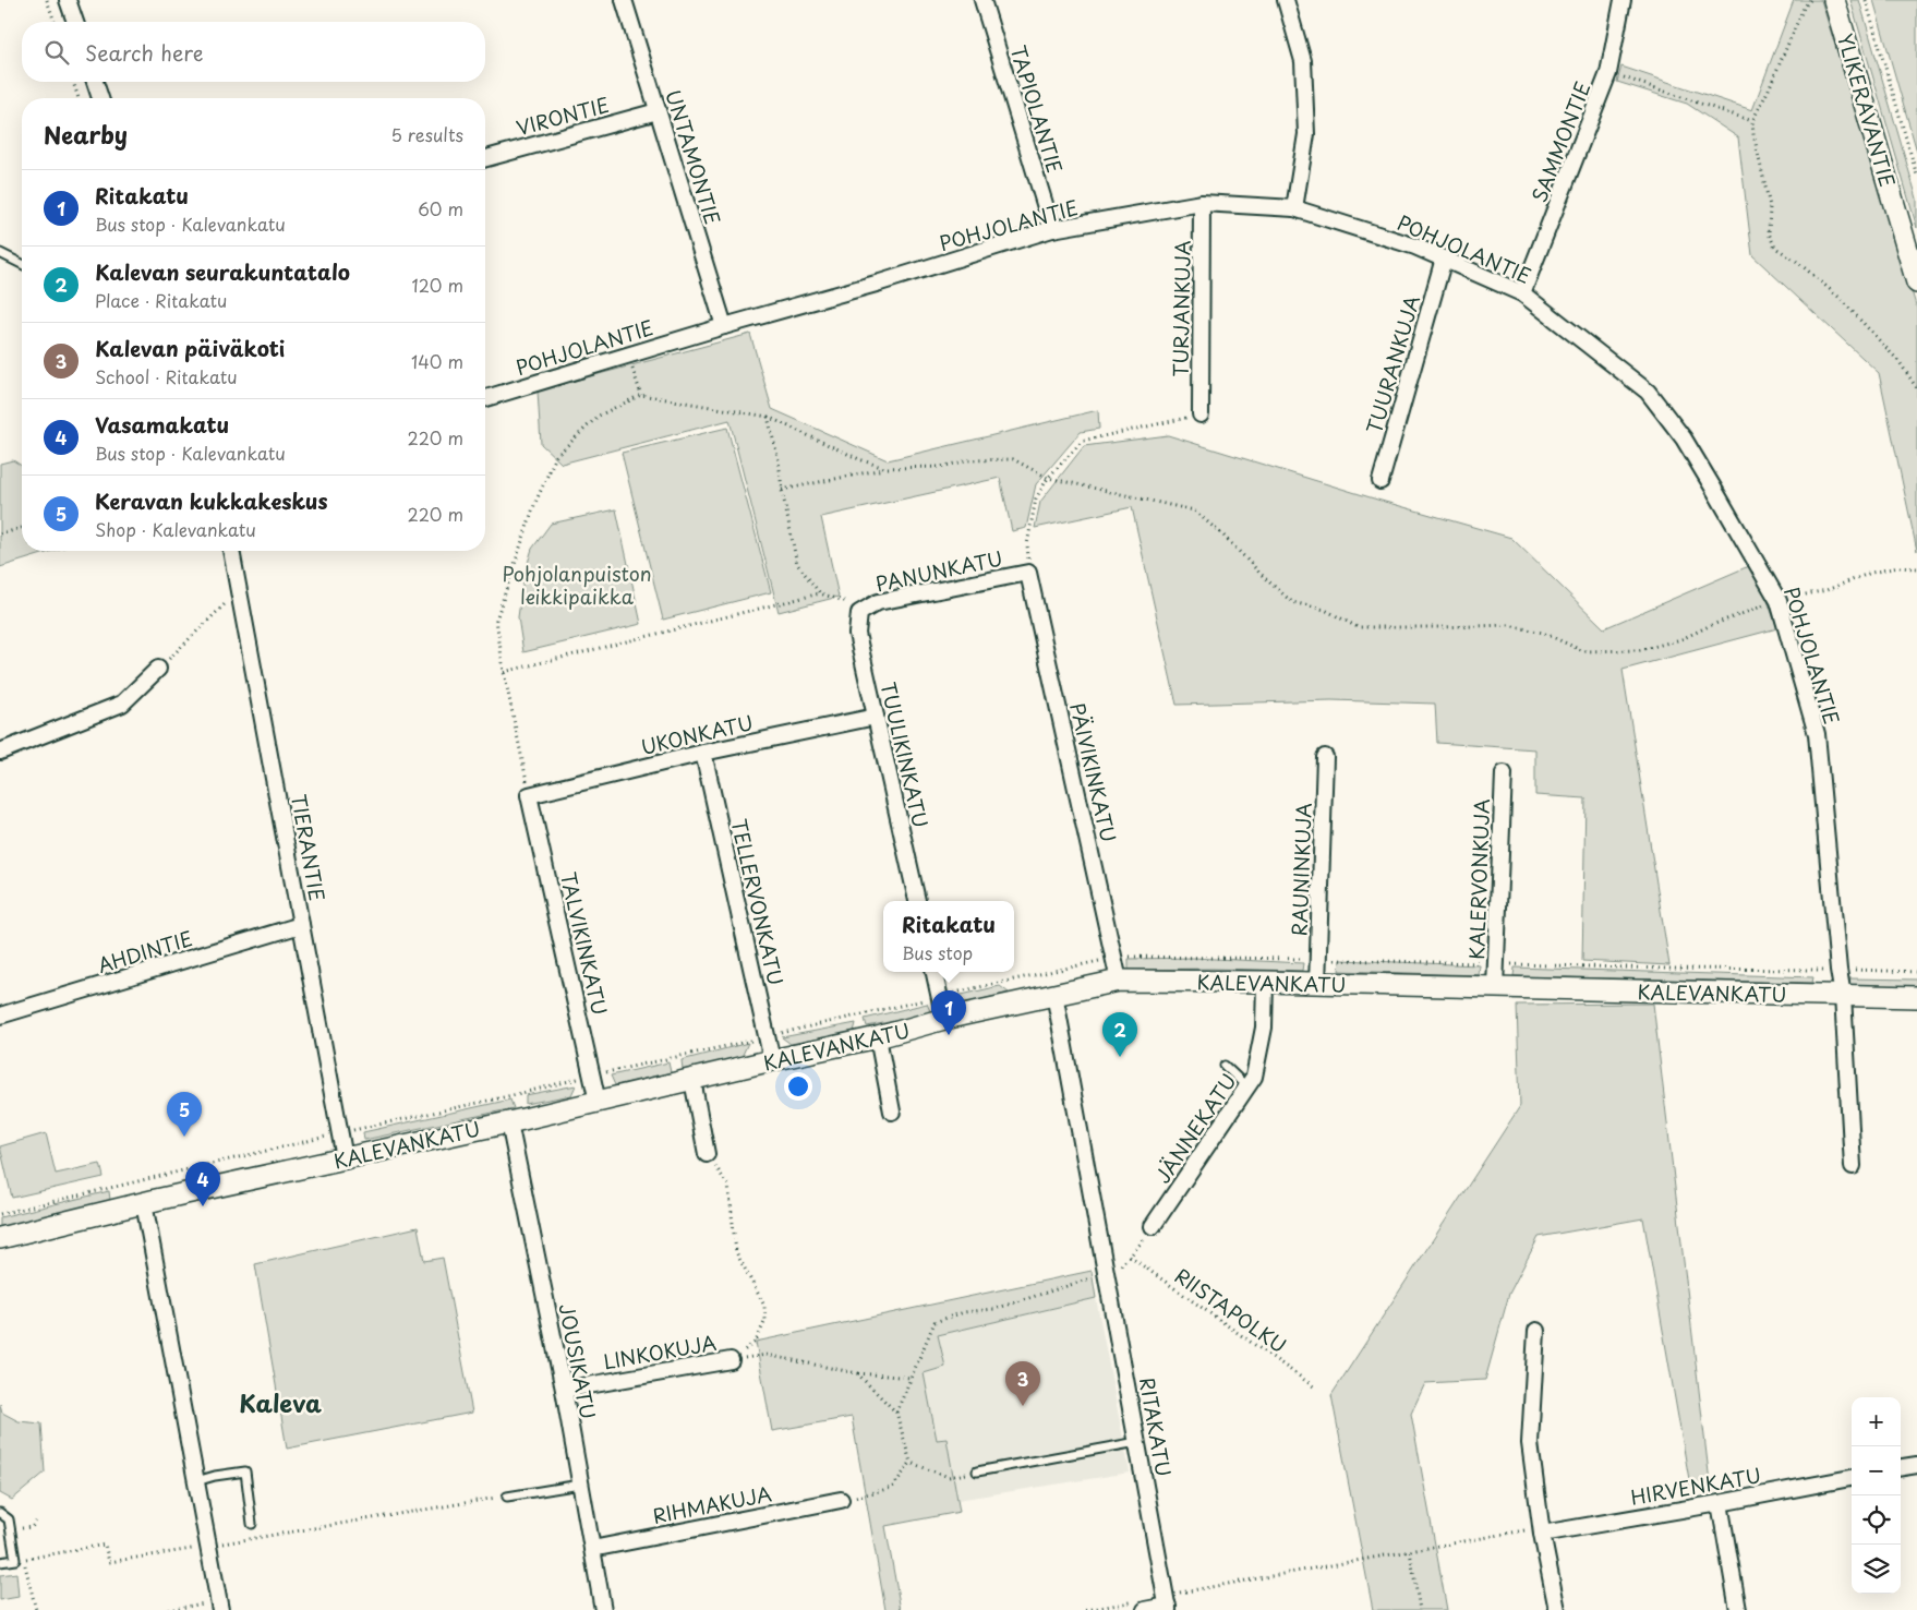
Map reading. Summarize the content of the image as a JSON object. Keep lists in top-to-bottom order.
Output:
{
  "streets": {
    "street": [
      "TAPIOLANTIE",
      "YLIKERAVANTIE",
      "VIRONTIE",
      "SAMMONTIE",
      "UNTAMONTIE",
      "POHJOLANTIE",
      "TURJANKUJA",
      "TUURANKUJA",
      "PANUNKATU",
      "UKONKATU",
      "TUULIKINKATU",
      "PÄIVIKINKATU",
      "TIERANTIE",
      "RAUNINKUJA",
      "KALERVONKUJA",
      "TELLERVONKATU",
      "TALVIKINKATU",
      "AHDINTIE",
      "KALEVANKATU",
      "JÄNNEKATU",
      "LINKOKUJA",
      "JOUSIKATU",
      "RITAKATU",
      "HIRVENKATU",
      "RIHMAKUJA"
    ],
    "path": ["RIISTAPOLKU"]
  },
  "crossings": [
    ["TAPIOLANTIE", "POHJOLANTIE"],
    ["VIRONTIE", "UNTAMONTIE"],
    ["SAMMONTIE", "POHJOLANTIE"],
    ["UNTAMONTIE", "POHJOLANTIE"],
    ["POHJOLANTIE", "TURJANKUJA"],
    ["POHJOLANTIE", "TUURANKUJA"],
    ["POHJOLANTIE", "KALEVANKATU"],
    ["PANUNKATU", "TUULIKINKATU"],
    ["PANUNKATU", "PÄIVIKINKATU"],
    ["UKONKATU", "TUULIKINKATU"],
    ["UKONKATU", "TELLERVONKATU"],
    ["UKONKATU", "TALVIKINKATU"],
    ["PÄIVIKINKATU", "KALEVANKATU"],
    ["TIERANTIE", "AHDINTIE"],
    ["TIERANTIE", "KALEVANKATU"],
    ["RAUNINKUJA", "KALEVANKATU"],
    ["KALERVONKUJA", "KALEVANKATU"],
    ["TELLERVONKATU", "KALEVANKATU"],
    ["TALVIKINKATU", "KALEVANKATU"],
    ["KALEVANKATU", "JÄNNEKATU"],
    ["KALEVANKATU", "JOUSIKATU"],
    ["KALEVANKATU", "RITAKATU"],
    ["LINKOKUJA", "JOUSIKATU"],
    ["JOUSIKATU", "RIHMAKUJA"]
  ],
  "districts": ["Kaleva"],
  "parks": ["Pohjolanpuiston leikkipaikka"],
  "page": {
    "search": "Search here",
    "heading": ["Nearby", "5 results"],
    "list": [
      {
        "mark": "1",
        "name": "Ritakatu",
        "note": "Bus stop · Kalevankatu",
        "value": "60 m"
      },
      {
        "mark": "2",
        "name": "Kalevan seurakuntatalo",
        "note": "Place · Ritakatu",
        "value": "120 m"
      },
      {
        "mark": "3",
        "name": "Kalevan päiväkoti",
        "note": "School · Ritakatu",
        "value": "140 m"
      },
      {
        "mark": "4",
        "name": "Vasamakatu",
        "note": "Bus stop · Kalevankatu",
        "value": "220 m"
      },
      {
        "mark": "5",
        "name": "Keravan kukkakeskus",
        "note": "Shop · Kalevankatu",
        "value": "220 m"
      }
    ],
    "popup": ["Ritakatu", "Bus stop"],
    "pins": [
      "1",
      "2",
      "5",
      "4",
      "3"
    ],
    "map_buttons": ["+", "−"]
  }
}
